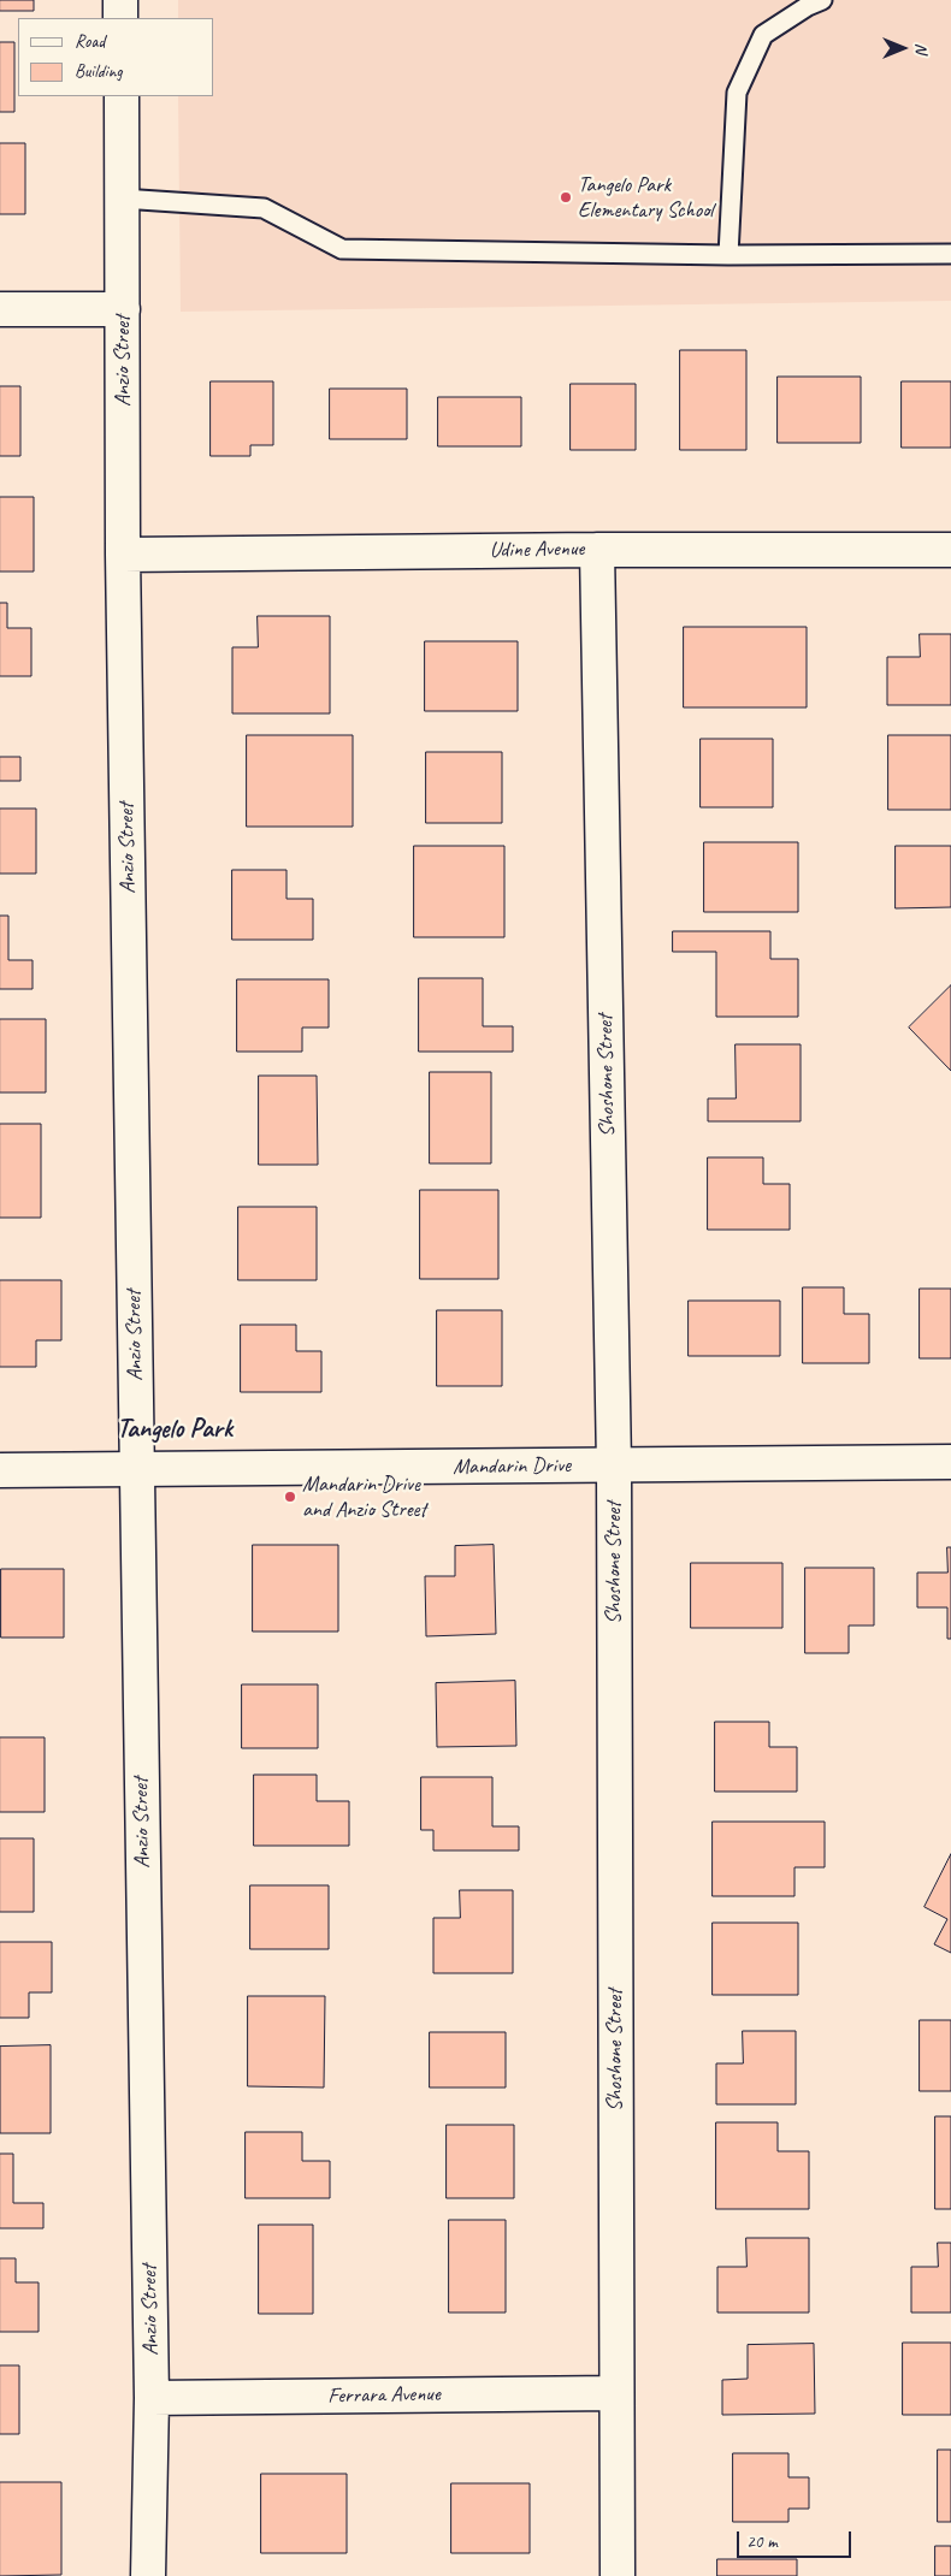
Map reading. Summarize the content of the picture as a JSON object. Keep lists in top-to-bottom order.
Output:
{
  "streets": {
    "street": [
      "Anzio Street",
      "Udine Avenue",
      "Shoshone Street",
      "Mandarin Drive",
      "Ferrara Avenue"
    ]
  },
  "crossings": [
    ["Anzio Street", "Udine Avenue"],
    ["Anzio Street", "Mandarin Drive"],
    ["Anzio Street", "Ferrara Avenue"],
    ["Udine Avenue", "Shoshone Street"],
    ["Shoshone Street", "Mandarin Drive"],
    ["Shoshone Street", "Ferrara Avenue"]
  ],
  "districts": ["Tangelo Park"],
  "places": ["Tangelo Park Elementary School", "Mandarin Drive and Anzio Street"],
  "legend": ["Road", "Building"],
  "scale_bar": "20 m",
  "north": "right"
}
